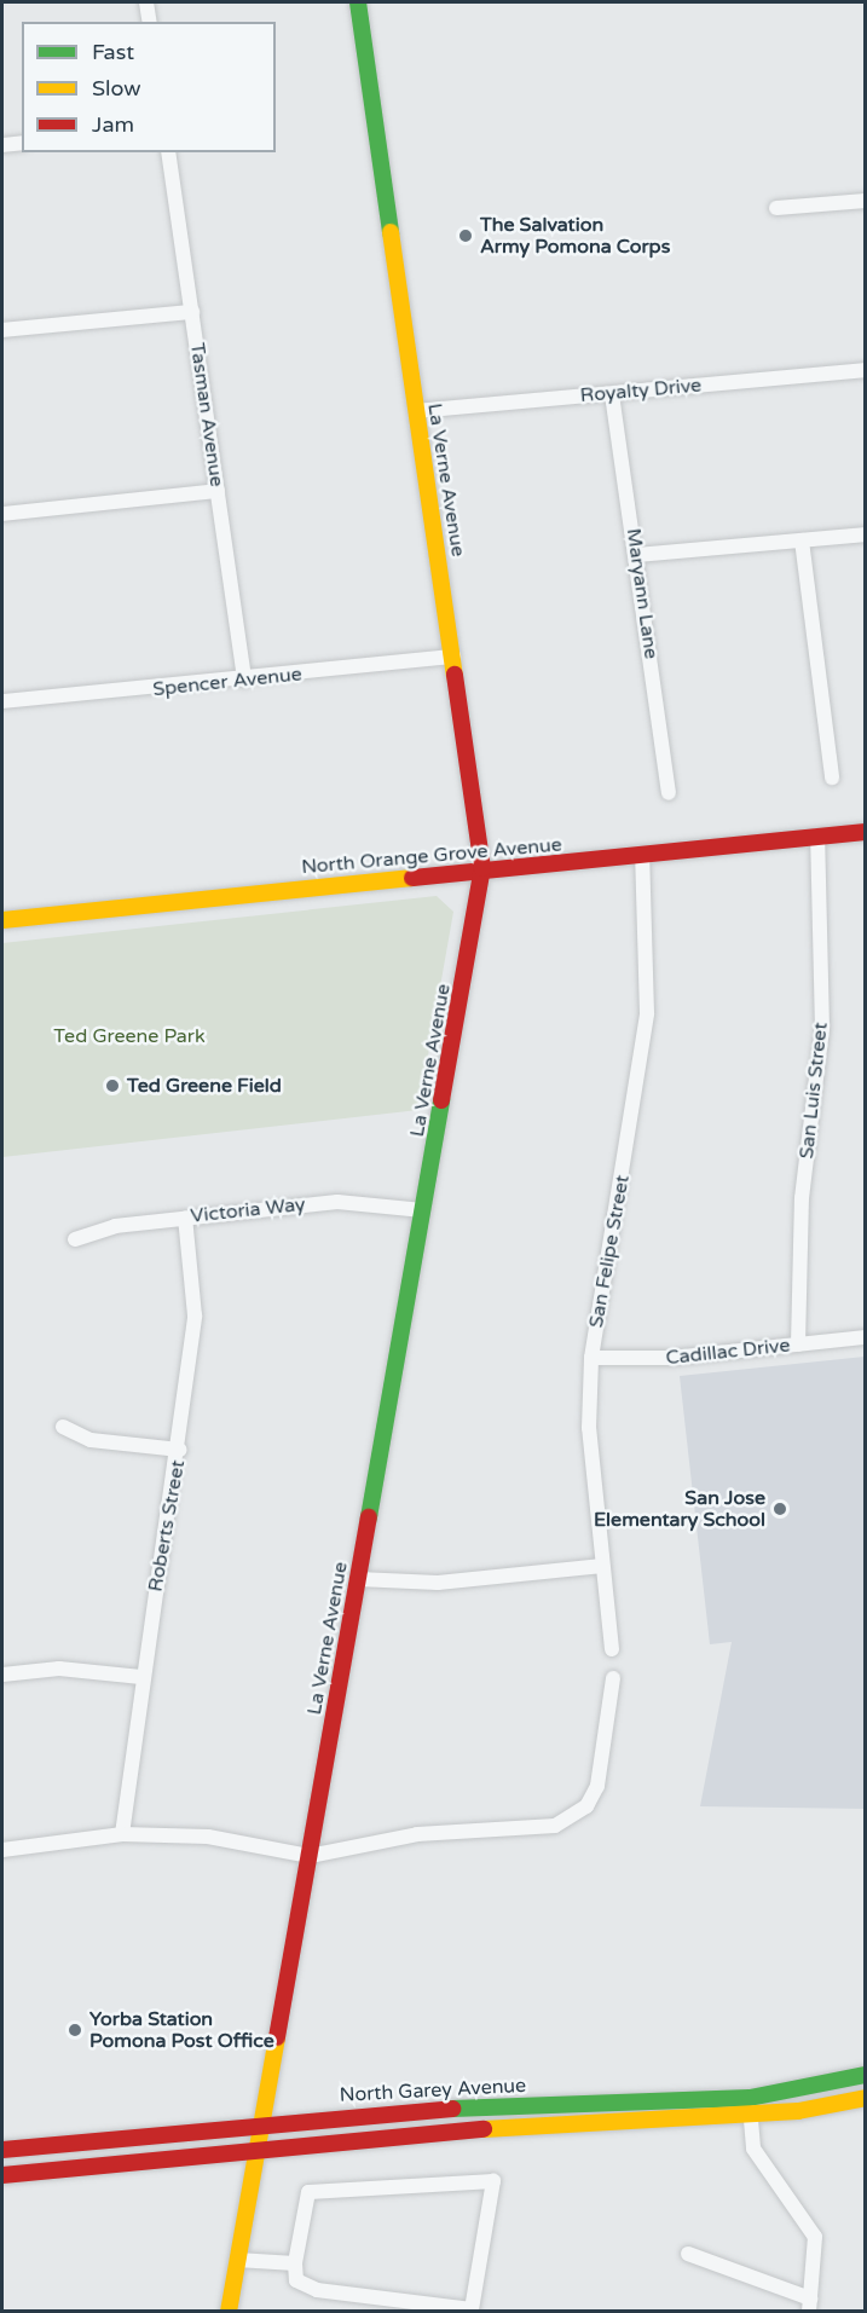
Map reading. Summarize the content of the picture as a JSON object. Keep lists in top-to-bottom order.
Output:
{
  "streets": {
    "main road": ["La Verne Avenue", "North Orange Grove Avenue", "North Garey Avenue"],
    "street": [
      "Royalty Drive",
      "Tasman Avenue",
      "Maryann Lane",
      "Spencer Avenue",
      "San Luis Street",
      "Victoria Way",
      "San Felipe Street",
      "Cadillac Drive",
      "Roberts Street"
    ]
  },
  "crossings": [
    ["Royalty Drive", "La Verne Avenue"],
    ["Royalty Drive", "Maryann Lane"],
    ["Tasman Avenue", "Spencer Avenue"],
    ["La Verne Avenue", "Spencer Avenue"],
    ["La Verne Avenue", "North Orange Grove Avenue"],
    ["La Verne Avenue", "Victoria Way"],
    ["La Verne Avenue", "North Garey Avenue"],
    ["North Orange Grove Avenue", "San Luis Street"],
    ["North Orange Grove Avenue", "San Felipe Street"],
    ["San Luis Street", "Cadillac Drive"],
    ["Victoria Way", "Roberts Street"],
    ["San Felipe Street", "Cadillac Drive"]
  ],
  "parks": ["Ted Greene Park"],
  "places": [
    "The Salvation Army Pomona Corps",
    "Ted Greene Field",
    "San Jose Elementary School",
    "Yorba Station Pomona Post Office"
  ],
  "legend": ["Fast", "Slow", "Jam"]
}
